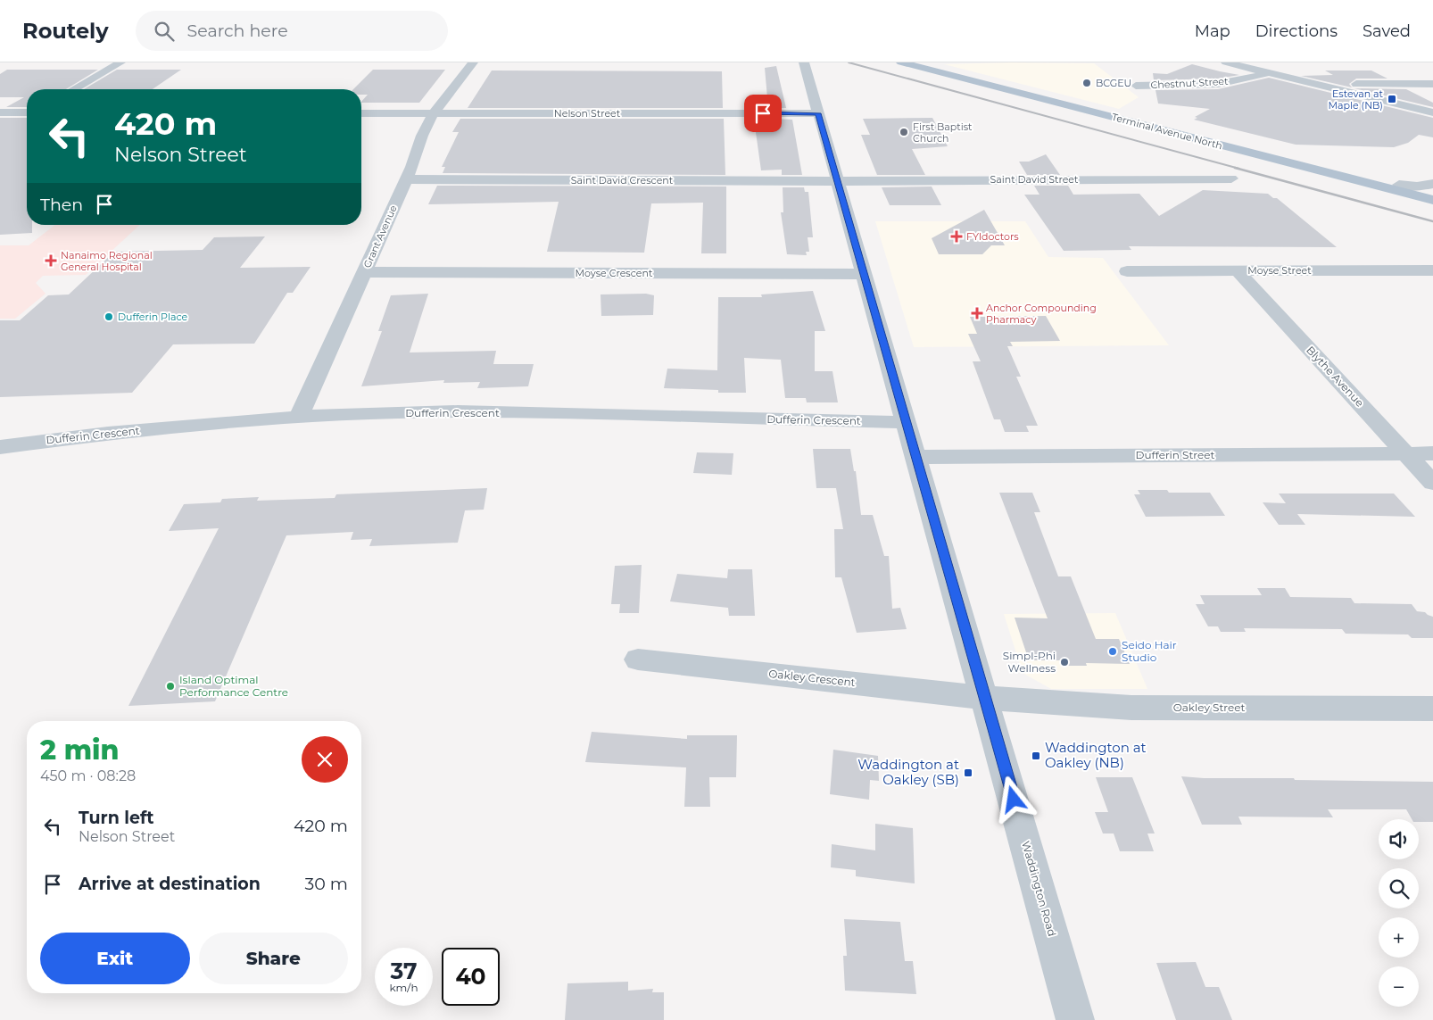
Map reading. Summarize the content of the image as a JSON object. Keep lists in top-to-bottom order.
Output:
{
  "streets": {
    "main road": ["Terminal Avenue North"],
    "street": [
      "Chestnut Street",
      "Nelson Street",
      "Saint David Street",
      "Saint David Crescent",
      "Grant Avenue",
      "Moyse Street",
      "Moyse Crescent",
      "Blythe Avenue",
      "Dufferin Crescent",
      "Dufferin Street",
      "Oakley Crescent",
      "Oakley Street",
      "Waddington Road"
    ]
  },
  "crossings": [
    ["Nelson Street", "Grant Avenue"],
    ["Nelson Street", "Waddington Road"],
    ["Saint David Street", "Saint David Crescent"],
    ["Saint David Street", "Waddington Road"],
    ["Saint David Crescent", "Grant Avenue"],
    ["Saint David Crescent", "Waddington Road"],
    ["Grant Avenue", "Moyse Crescent"],
    ["Grant Avenue", "Dufferin Crescent"],
    ["Moyse Street", "Blythe Avenue"],
    ["Moyse Crescent", "Waddington Road"],
    ["Blythe Avenue", "Dufferin Street"],
    ["Dufferin Crescent", "Waddington Road"],
    ["Dufferin Street", "Waddington Road"],
    ["Oakley Crescent", "Oakley Street"],
    ["Oakley Crescent", "Waddington Road"],
    ["Oakley Street", "Waddington Road"]
  ],
  "places": {
    "other": [
      "BCGEU",
      "First Baptist Church",
      "Dufferin Place",
      "Seido Hair Studio",
      "Simpl-Phi Wellness",
      "Island Optimal Performance Centre"
    ],
    "transit": ["Estevan at Maple (NB)", "Waddington at Oakley (NB)", "Waddington at Oakley (SB)"],
    "health": ["FYIdoctors", "Nanaimo Regional General Hospital", "Anchor Compounding Pharmacy"]
  },
  "page": {
    "header": "Routely",
    "search": "Search here",
    "nav": ["Map", "Directions", "Saved"],
    "turn": ["420 m", "Nelson Street"],
    "then": "Then",
    "heading": ["2 min", "450 m · 08:28"],
    "list": [
      {
        "name": "Turn left",
        "note": "Nelson Street",
        "value": "420 m"
      },
      {
        "name": "Arrive at destination",
        "value": "30 m"
      }
    ],
    "map_buttons": ["+", "−"],
    "buttons": ["Exit", "Share"],
    "speed": "37 km/h",
    "limit": "40"
  }
}
